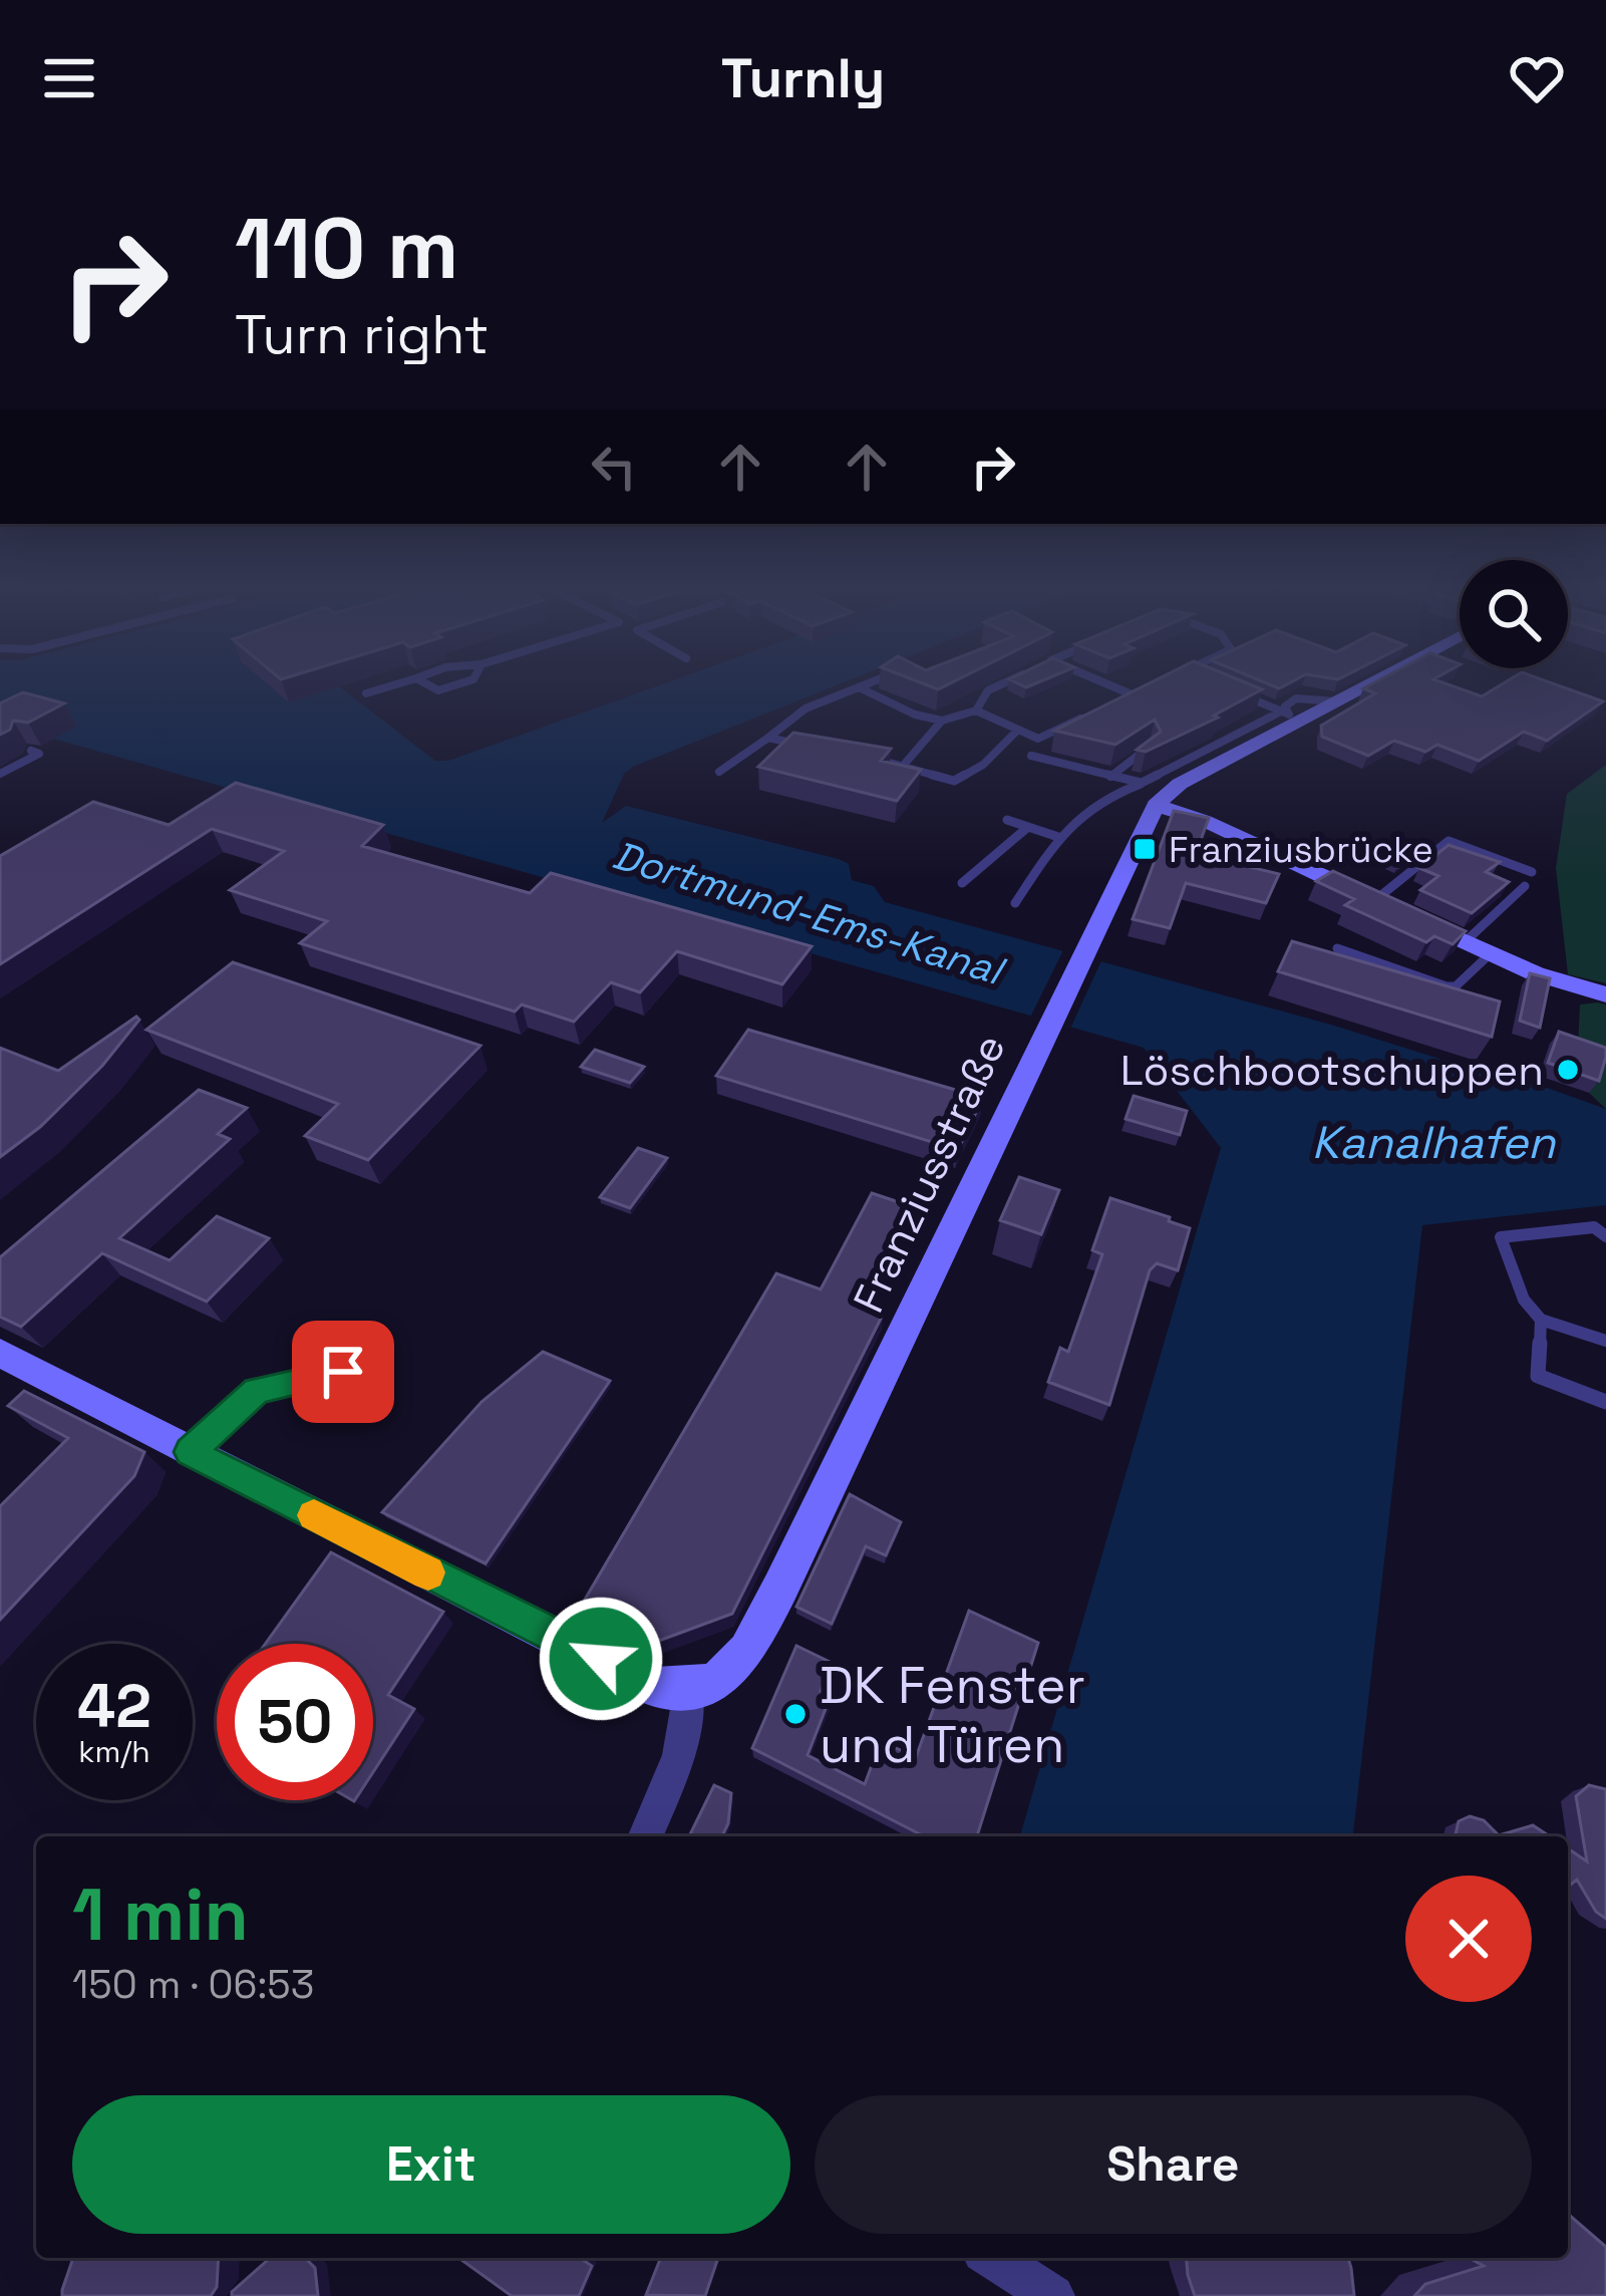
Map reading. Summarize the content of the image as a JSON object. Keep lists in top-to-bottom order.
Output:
{
  "streets": {
    "main road": ["Franziusstraße"]
  },
  "water": ["Dortmund-Ems-Kanal", "Kanalhafen"],
  "places": {
    "transit": ["Franziusbrücke"],
    "other": ["Löschbootschuppen", "DK Fenster und Türen"]
  },
  "page": {
    "header": "Turnly",
    "turn": ["110 m", "Turn right"],
    "speed": "42 km/h",
    "limit": "50",
    "heading": ["1 min", "150 m · 06:53"],
    "buttons": ["Exit", "Share"]
  }
}
